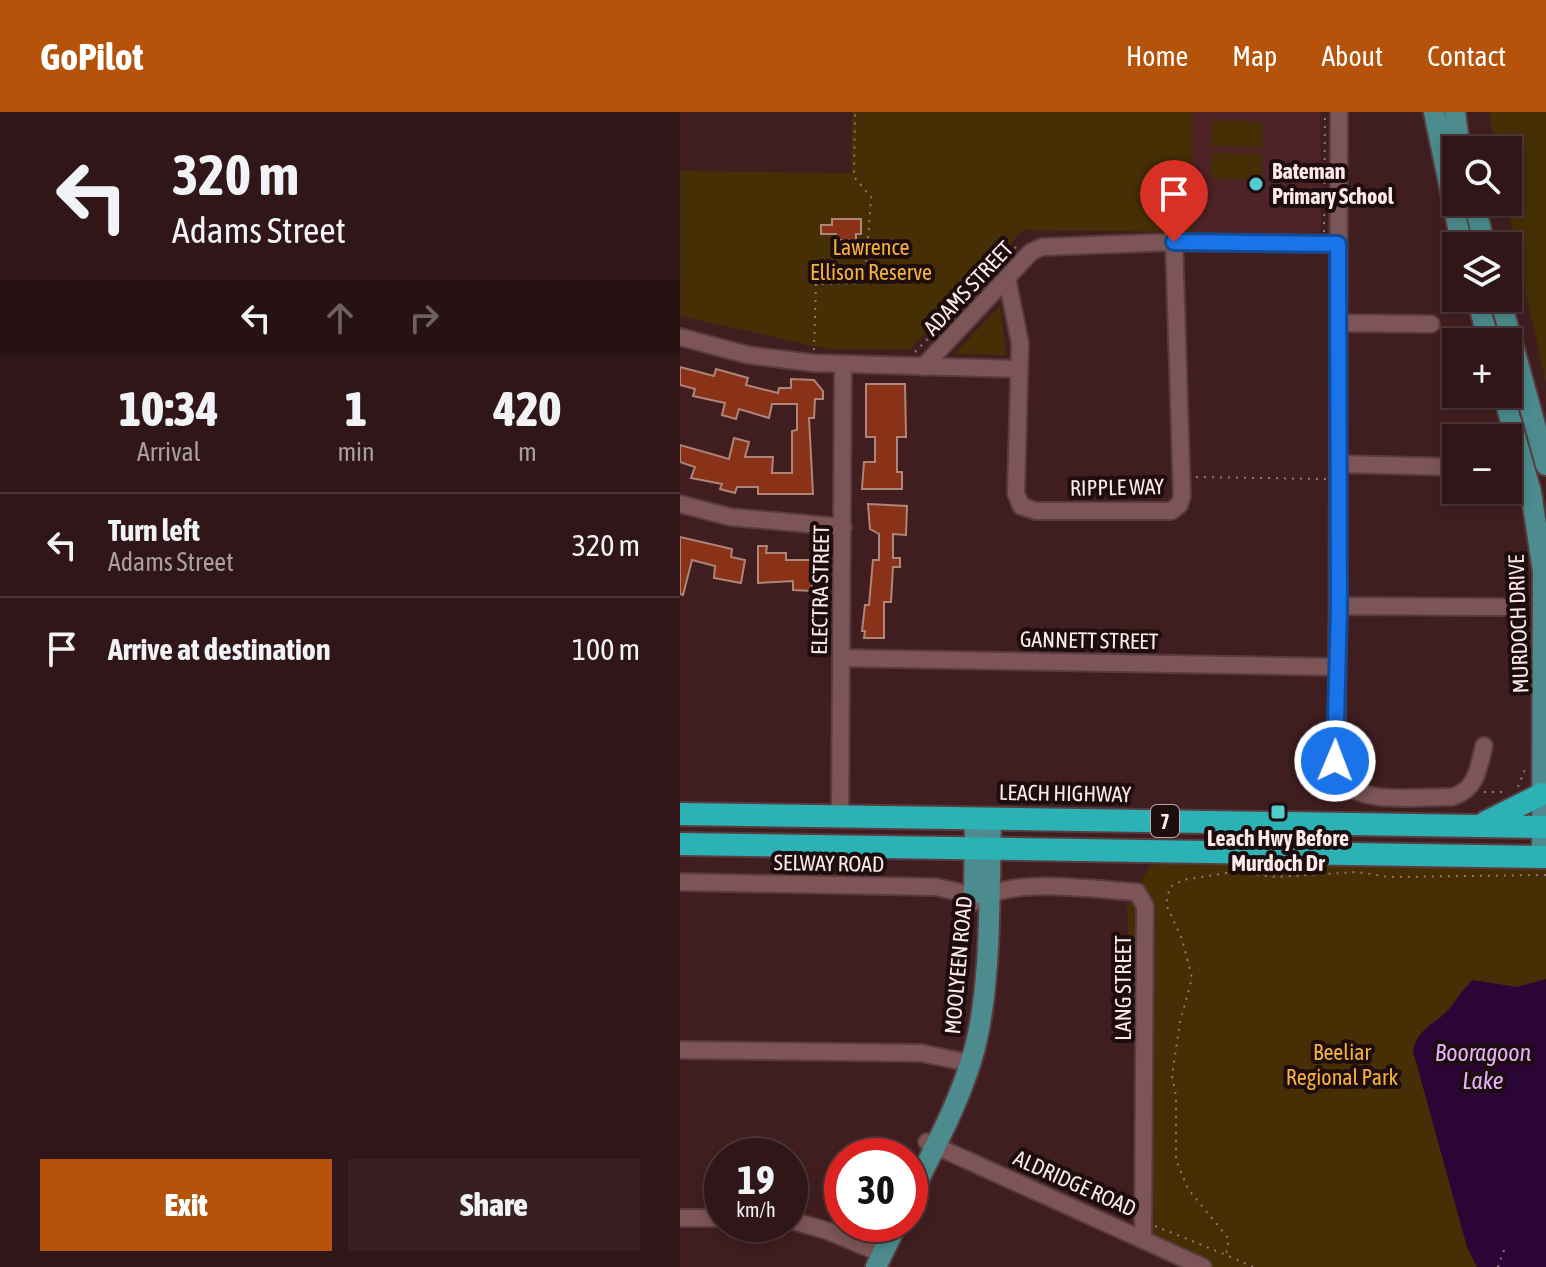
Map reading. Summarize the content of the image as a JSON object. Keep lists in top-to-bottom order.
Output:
{
  "streets": {
    "highway": ["LEACH HIGHWAY", "7"],
    "main road": ["MURDOCH DRIVE", "MOOLYEEN ROAD"],
    "street": [
      "ADAMS STREET",
      "RIPPLE WAY",
      "ELECTRA STREET",
      "GANNETT STREET",
      "SELWAY ROAD",
      "LANG STREET",
      "ALDRIDGE ROAD"
    ]
  },
  "crossings": [
    ["ADAMS STREET", "RIPPLE WAY"],
    ["ELECTRA STREET", "GANNETT STREET"],
    ["ELECTRA STREET", "LEACH HIGHWAY"],
    ["MURDOCH DRIVE", "LEACH HIGHWAY"],
    ["MURDOCH DRIVE", "7"],
    ["LEACH HIGHWAY", "MOOLYEEN ROAD"],
    ["7", "MOOLYEEN ROAD"],
    ["SELWAY ROAD", "MOOLYEEN ROAD"],
    ["SELWAY ROAD", "LANG STREET"],
    ["MOOLYEEN ROAD", "LANG STREET"],
    ["MOOLYEEN ROAD", "ALDRIDGE ROAD"],
    ["LANG STREET", "ALDRIDGE ROAD"]
  ],
  "water": ["Booragoon Lake"],
  "parks": ["Lawrence Ellison Reserve", "Beeliar Regional Park"],
  "places": {
    "other": ["Bateman Primary School"],
    "transit": ["Leach Hwy Before Murdoch Dr"]
  },
  "page": {
    "header": "GoPilot",
    "nav": [
      "Home",
      "Map",
      "About",
      "Contact"
    ],
    "turn": ["320 m", "Adams Street"],
    "map_buttons": ["+", "−"],
    "eta": [
      "10:34",
      "Arrival",
      "1",
      "min",
      "420",
      "m"
    ],
    "list": [
      {
        "name": "Turn left",
        "note": "Adams Street",
        "value": "320 m"
      },
      {
        "name": "Arrive at destination",
        "value": "100 m"
      }
    ],
    "speed": "19 km/h",
    "limit": "30",
    "buttons": ["Exit", "Share"]
  }
}
